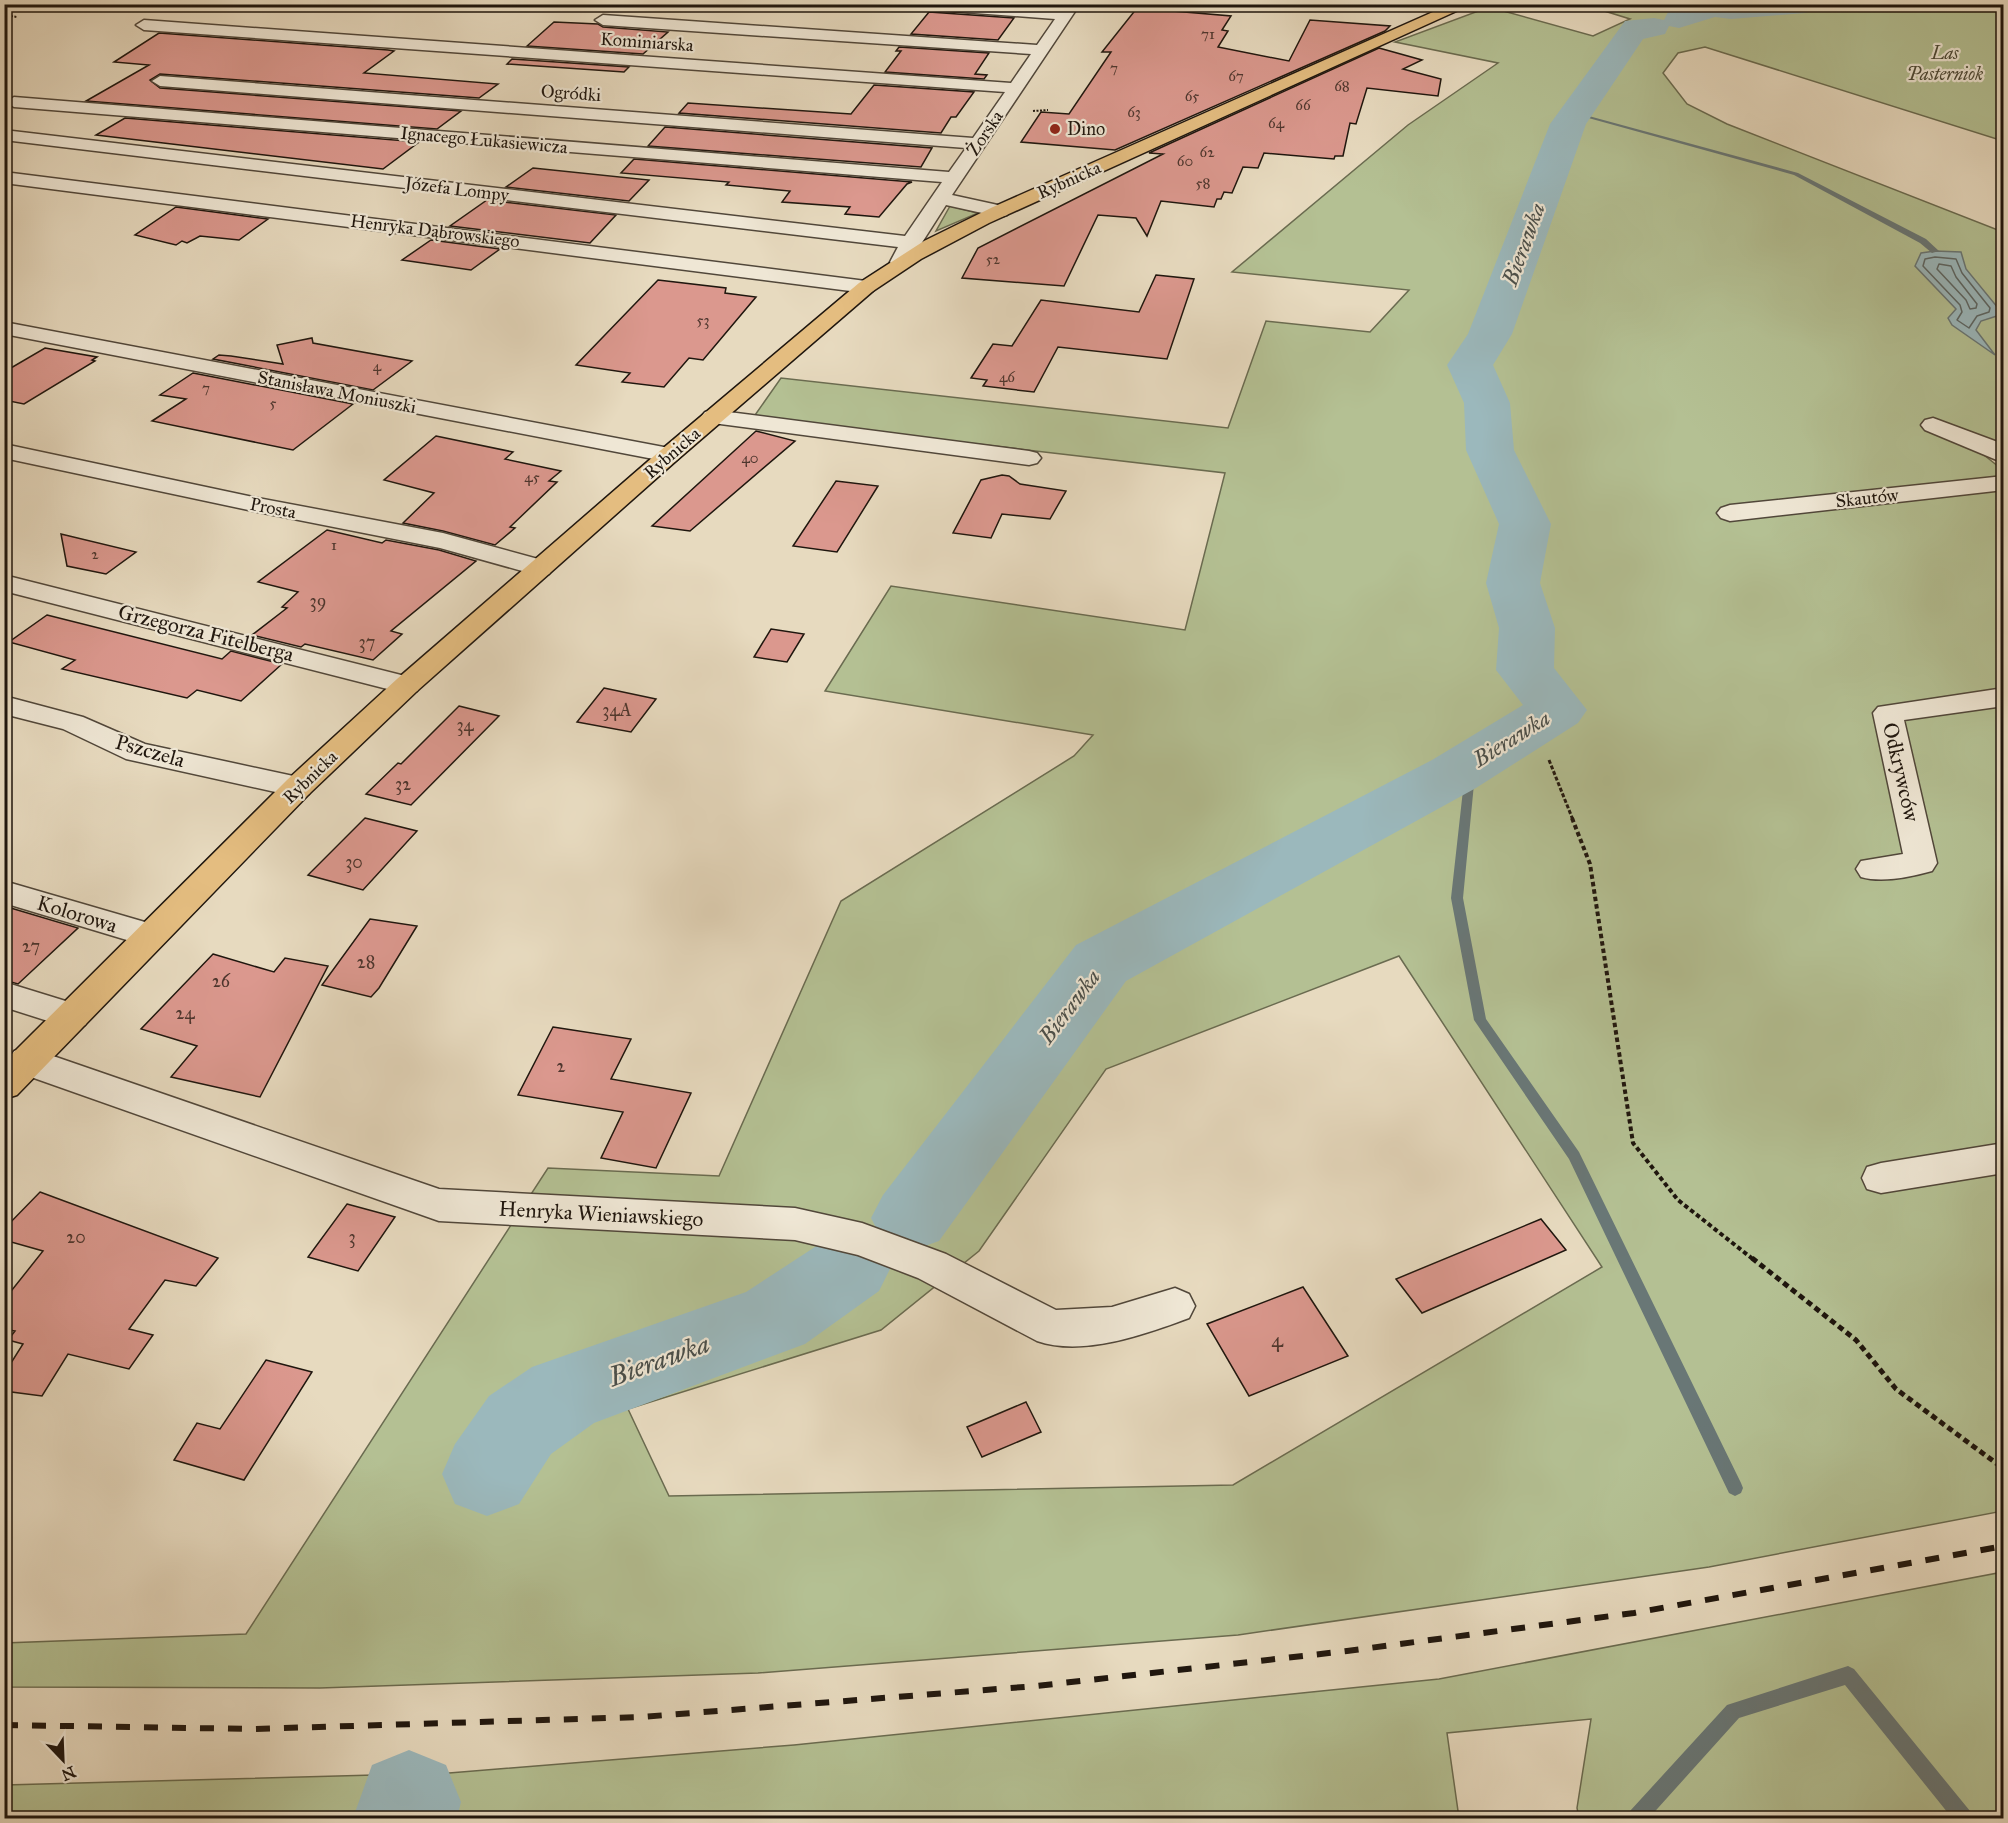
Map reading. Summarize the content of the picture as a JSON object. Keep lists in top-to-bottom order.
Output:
{
  "streets": {
    "main road": ["Rybnicka"],
    "street": [
      "Kominiarska",
      "Ogródki",
      "Żorska",
      "Ignacego Łukasiewicza",
      "Józefa Lompy",
      "Henryka Dąbrowskiego",
      "Stanisława Moniuszki",
      "Skautów",
      "Prosta",
      "Grzegorza Fitelberga",
      "Pszczela",
      "Odkrywców",
      "Kolorowa",
      "Henryka Wieniawskiego"
    ]
  },
  "crossings": [
    ["Kominiarska", "Żorska"],
    ["Ogródki", "Żorska"],
    ["Żorska", "Ignacego Łukasiewicza"],
    ["Żorska", "Rybnicka"],
    ["Żorska", "Józefa Lompy"],
    ["Rybnicka", "Józefa Lompy"],
    ["Rybnicka", "Henryka Dąbrowskiego"],
    ["Rybnicka", "Stanisława Moniuszki"],
    ["Rybnicka", "Prosta"],
    ["Rybnicka", "Grzegorza Fitelberga"],
    ["Rybnicka", "Pszczela"],
    ["Rybnicka", "Kolorowa"],
    ["Rybnicka", "Henryka Wieniawskiego"]
  ],
  "water": ["Bierawka"],
  "parks": ["Las Pasterniok"],
  "places": ["Dino"],
  "house_numbers": [
    "71",
    "7",
    "67",
    "68",
    "65",
    "66",
    "63",
    "64",
    "62",
    "60",
    "58",
    "52",
    "53",
    "4",
    "46",
    "7",
    "5",
    "40",
    "45",
    "1",
    "2",
    "39",
    "37",
    "34A",
    "34",
    "32",
    "30",
    "27",
    "28",
    "26",
    "24",
    "2",
    "20",
    "3",
    "4"
  ],
  "north": "bottom right"
}
